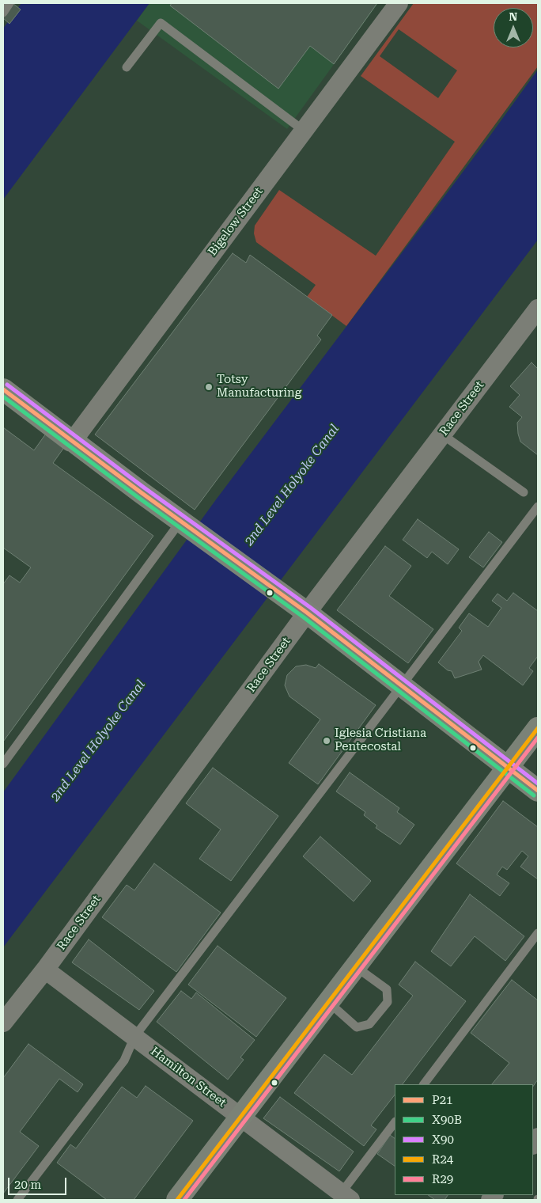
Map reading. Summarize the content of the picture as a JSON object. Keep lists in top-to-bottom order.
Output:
{
  "streets": {
    "street": ["Bigelow Street", "Race Street", "Hamilton Street"]
  },
  "crossings": [
    ["Race Street", "Hamilton Street"]
  ],
  "water": ["2nd Level Holyoke Canal"],
  "places": ["Totsy Manufacturing", "Iglesia Cristiana Pentecostal"],
  "lines": [
    "transit line X90",
    "transit line P21",
    "transit line X90B",
    "transit line R24",
    "transit line R29"
  ],
  "legend": [
    "P21",
    "X90B",
    "X90",
    "R24",
    "R29"
  ],
  "scale_bar": "20 m",
  "north": "top"
}
